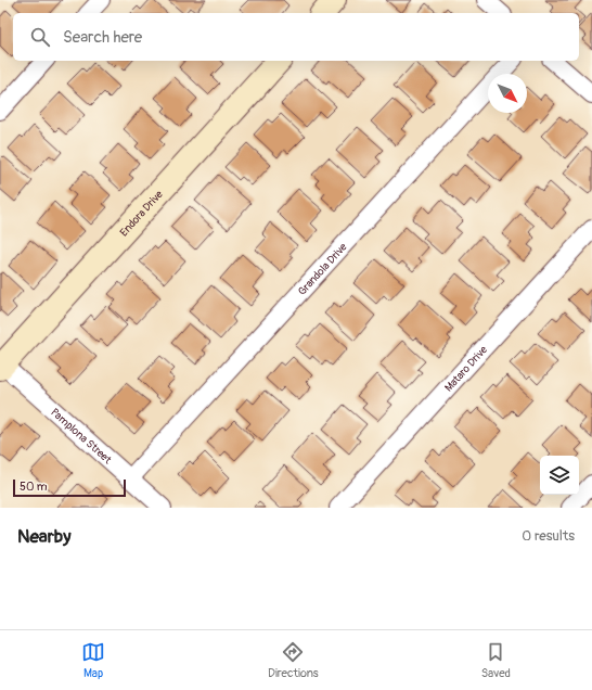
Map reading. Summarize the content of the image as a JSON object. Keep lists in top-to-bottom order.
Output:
{
  "streets": {
    "street": [
      "Endora Drive",
      "Grandola Drive",
      "Mataro Drive",
      "Pamplona Street"
    ]
  },
  "crossings": [
    ["Endora Drive", "Pamplona Street"],
    ["Grandola Drive", "Pamplona Street"]
  ],
  "scale_bar": "50 m",
  "north": "bottom right",
  "page": {
    "search": "Search here",
    "scale": "50 m",
    "heading": ["Nearby", "0 results"],
    "nav": ["Map", "Directions", "Saved"]
  }
}
